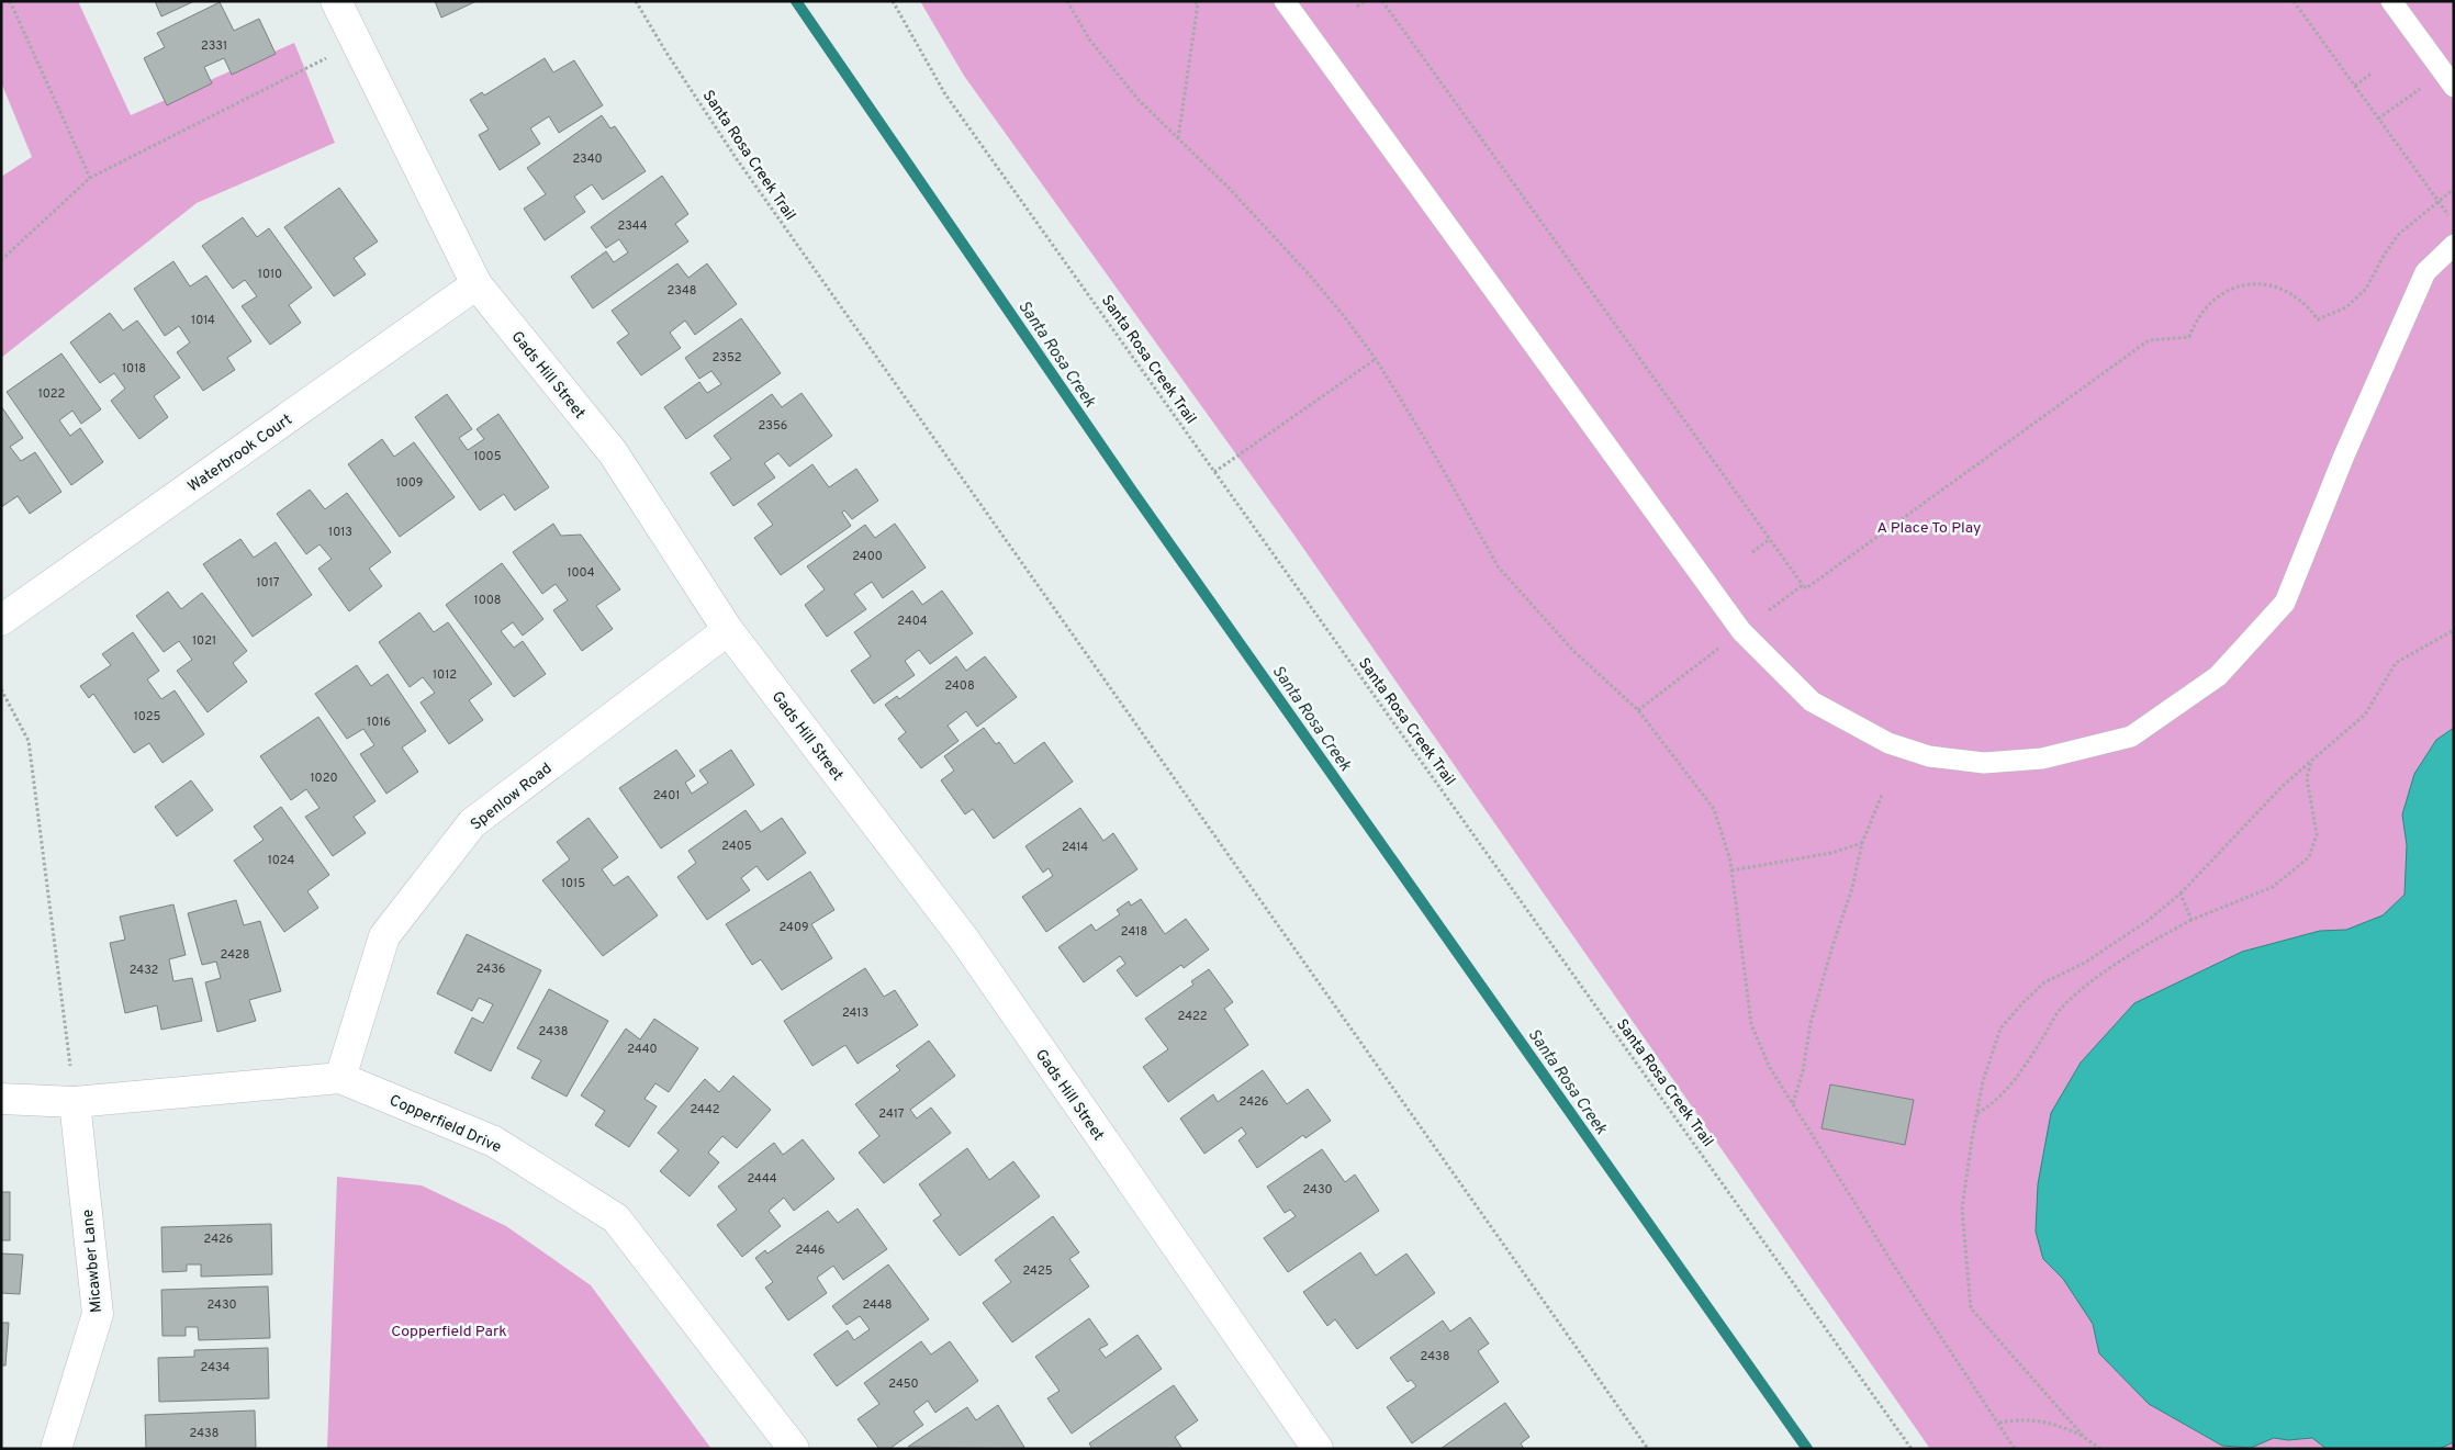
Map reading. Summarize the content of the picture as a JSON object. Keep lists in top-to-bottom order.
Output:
{
  "streets": {
    "street": [
      "Gads Hill Street",
      "Waterbrook Court",
      "Spenlow Road",
      "Copperfield Drive",
      "Micawber Lane"
    ],
    "path": ["Santa Rosa Creek Trail"]
  },
  "crossings": [
    ["Gads Hill Street", "Waterbrook Court"],
    ["Gads Hill Street", "Spenlow Road"],
    ["Spenlow Road", "Copperfield Drive"],
    ["Copperfield Drive", "Micawber Lane"]
  ],
  "water": ["Santa Rosa Creek"],
  "parks": ["A Place To Play", "Copperfield Park"],
  "house_numbers": [
    "2331",
    "2340",
    "2344",
    "1010",
    "2348",
    "1014",
    "2352",
    "1018",
    "1022",
    "2356",
    "1005",
    "1009",
    "1013",
    "2400",
    "1004",
    "1017",
    "1008",
    "2404",
    "1021",
    "1012",
    "2408",
    "1025",
    "1016",
    "1020",
    "2401",
    "2405",
    "2414",
    "1024",
    "1015",
    "2409",
    "2418",
    "2428",
    "2436",
    "2432",
    "2413",
    "2422",
    "2438",
    "2440",
    "2426",
    "2442",
    "2417",
    "2444",
    "2430",
    "2426",
    "2446",
    "2425",
    "2430",
    "2448",
    "2438",
    "2434",
    "2450",
    "2438"
  ]
}
